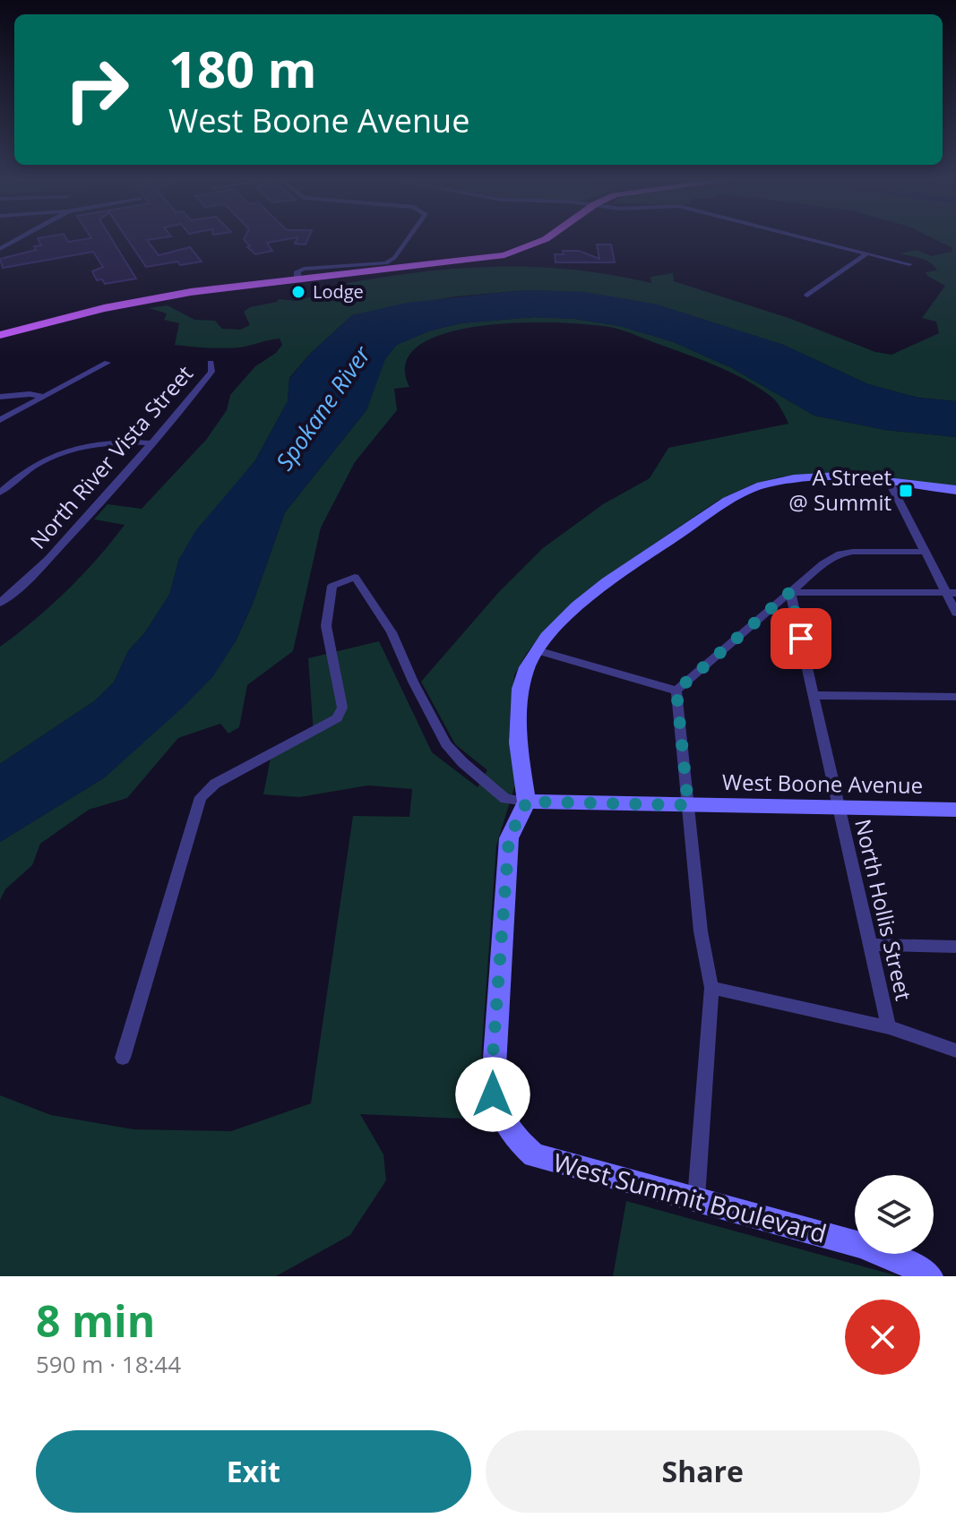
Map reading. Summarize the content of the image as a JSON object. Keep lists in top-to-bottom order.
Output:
{
  "streets": {
    "street": [
      "North River Vista Street",
      "West Boone Avenue",
      "North Hollis Street",
      "West Summit Boulevard"
    ]
  },
  "crossings": [
    ["West Boone Avenue", "North Hollis Street"],
    ["West Boone Avenue", "West Summit Boulevard"]
  ],
  "water": ["Spokane River"],
  "places": {
    "other": ["Lodge"],
    "transit": ["A Street @ Summit"]
  },
  "page": {
    "turn": ["180 m", "West Boone Avenue"],
    "heading": ["8 min", "590 m · 18:44"],
    "buttons": ["Exit", "Share"]
  }
}
